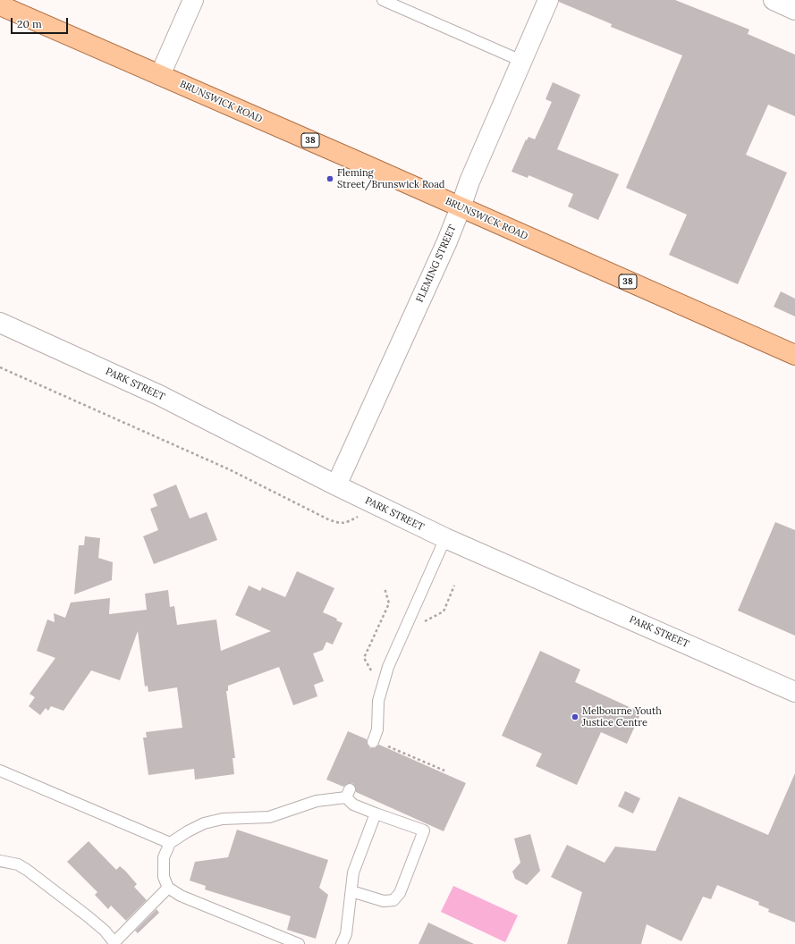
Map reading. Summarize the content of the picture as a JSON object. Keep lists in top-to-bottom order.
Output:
{
  "streets": {
    "main road": ["BRUNSWICK ROAD", "38"],
    "street": ["FLEMING STREET", "PARK STREET"]
  },
  "crossings": [
    ["BRUNSWICK ROAD", "FLEMING STREET"],
    ["FLEMING STREET", "PARK STREET"]
  ],
  "places": ["Fleming Street/Brunswick Road", "Melbourne Youth Justice Centre"],
  "scale_bar": "20 m"
}
